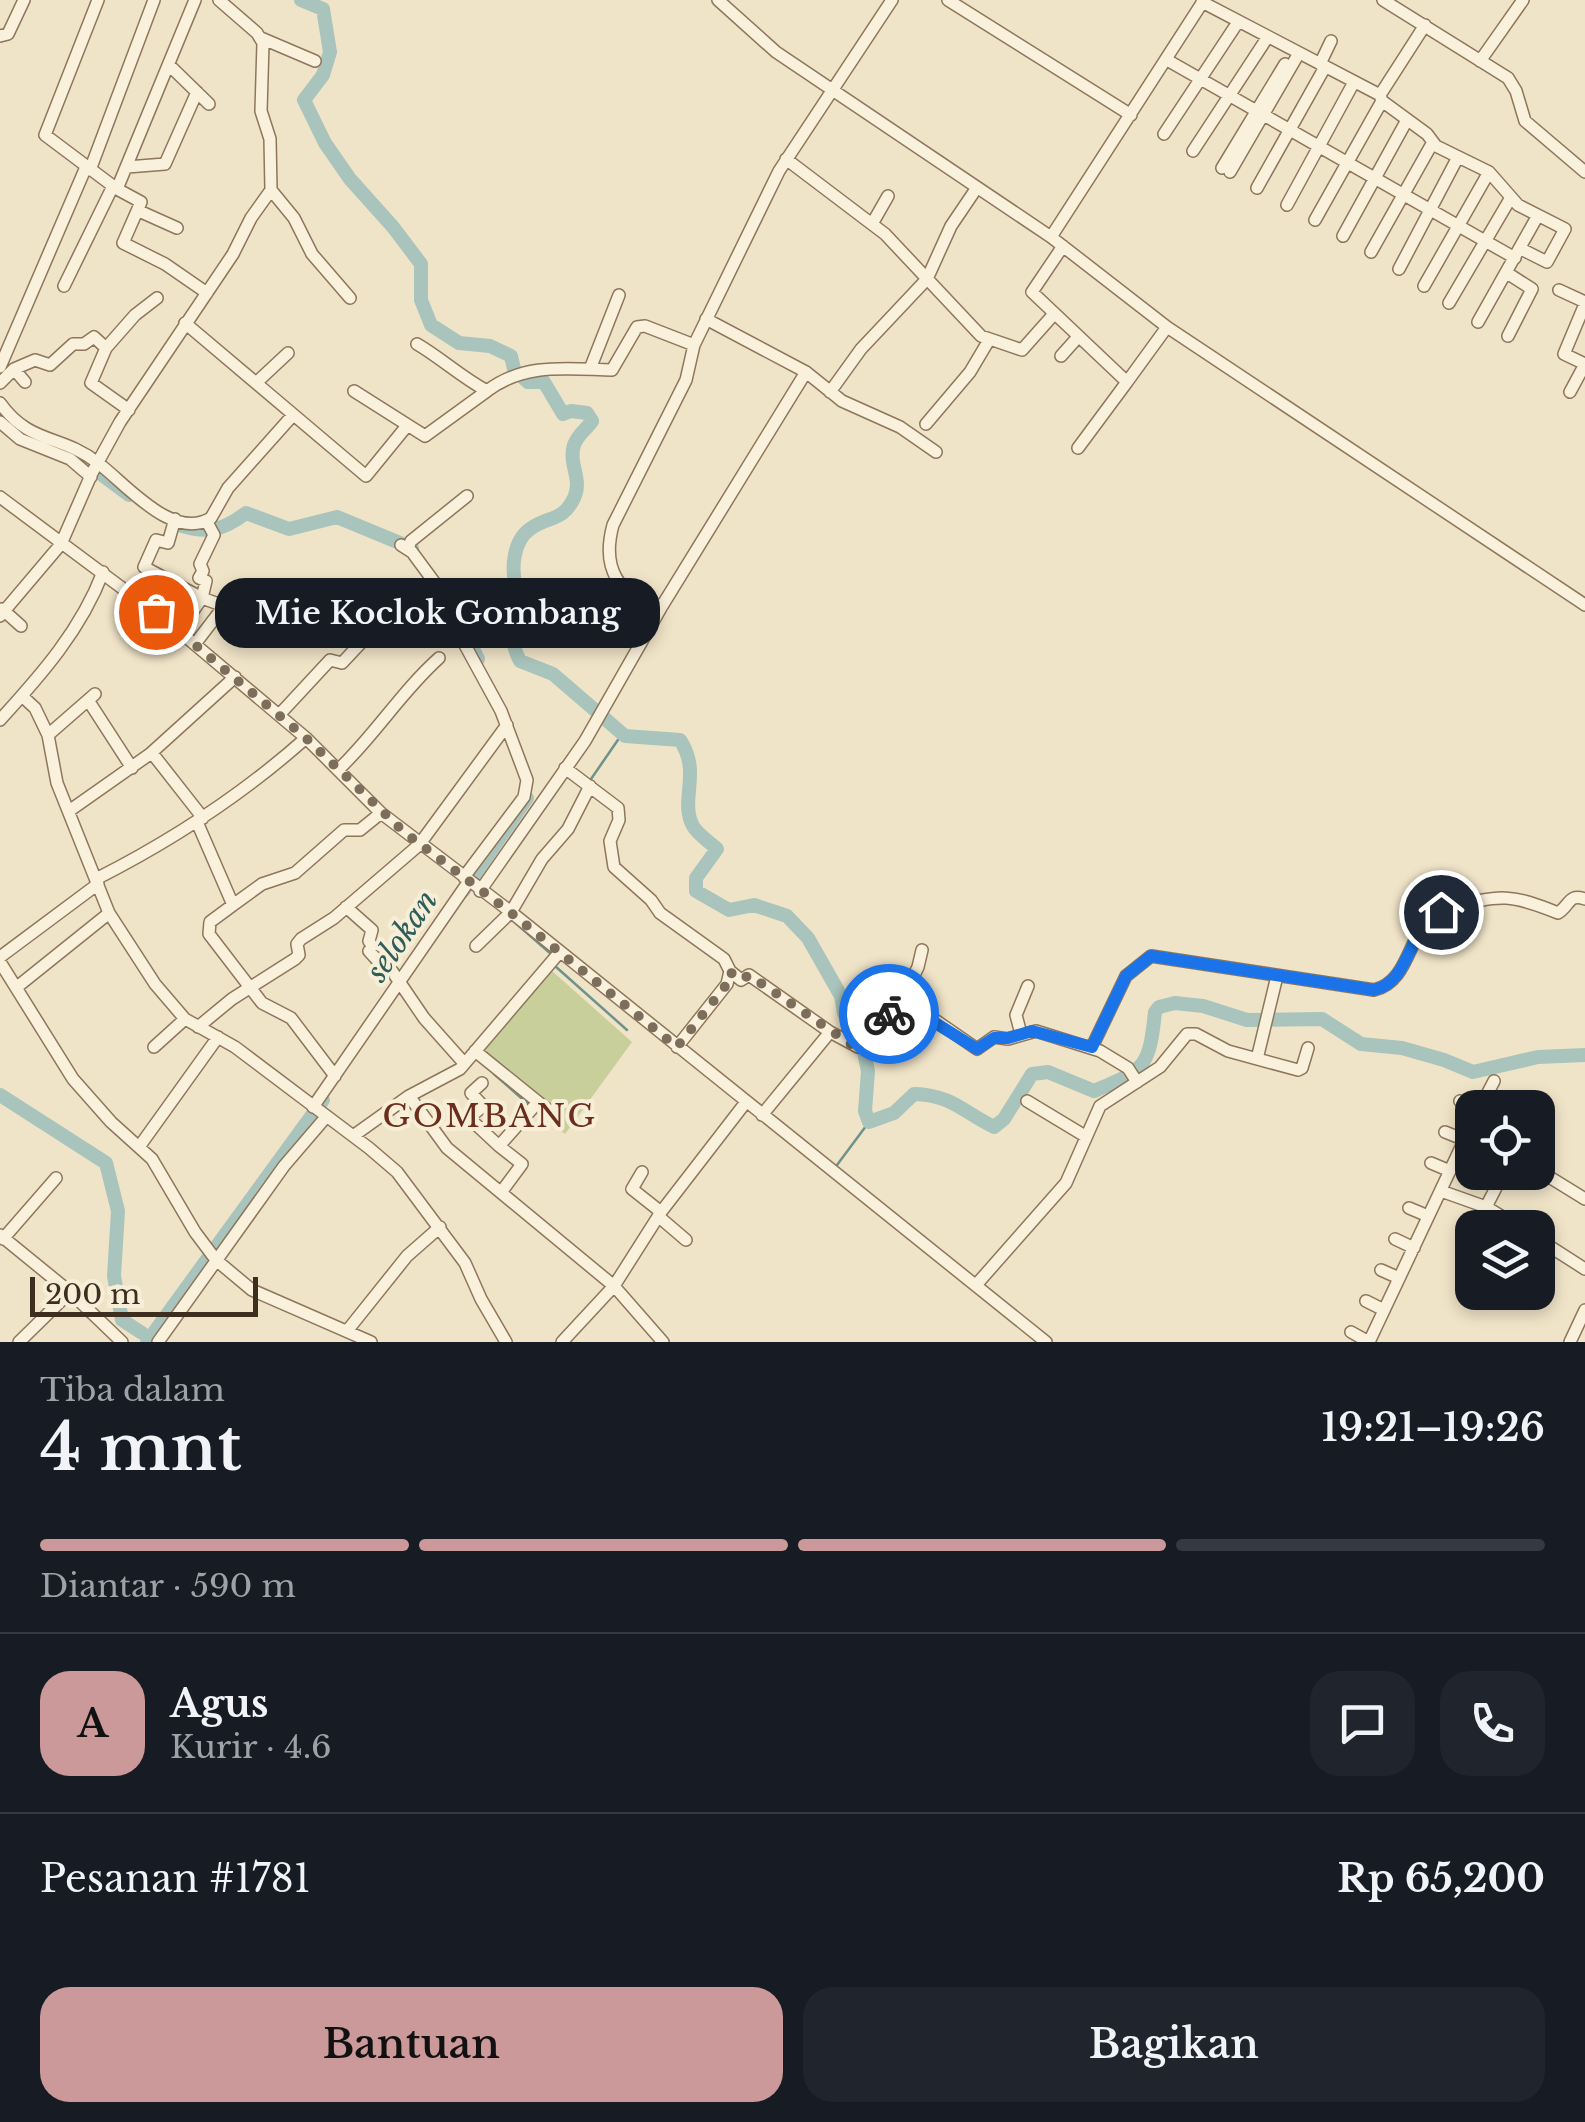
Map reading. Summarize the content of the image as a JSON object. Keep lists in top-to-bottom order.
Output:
{
  "districts": ["GOMBANG"],
  "water": ["selokan"],
  "places": ["Mie Koclok Gombang"],
  "scale_bar": "200 m",
  "page": {
    "bubble": "Mie Koclok Gombang",
    "scale": "200 m",
    "heading": ["4 mnt", "Tiba dalam", "19:21–19:26"],
    "panel": [
      "Agus",
      "Kurir · 4.6",
      "Pesanan #1781",
      "Rp 65,200"
    ],
    "bar": "Diantar · 590 m",
    "round": "A",
    "buttons": ["Bantuan", "Bagikan"]
  }
}
